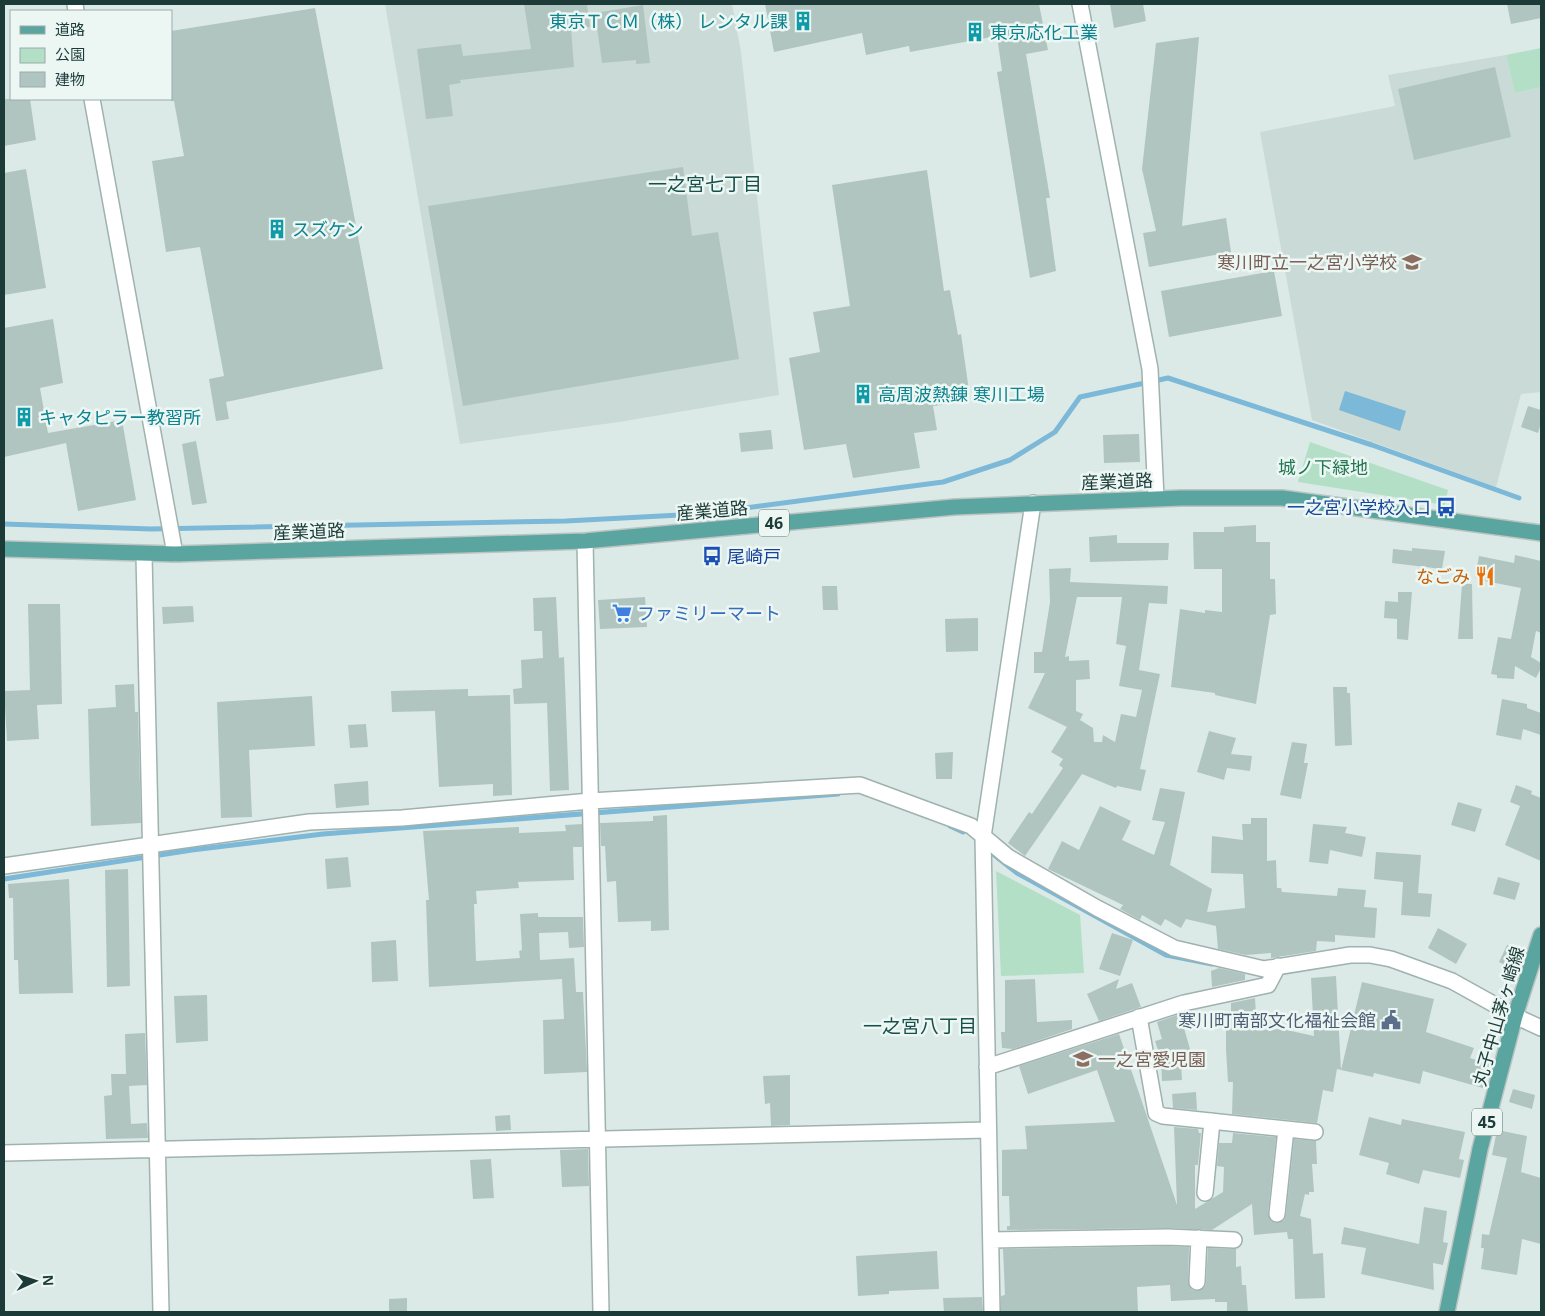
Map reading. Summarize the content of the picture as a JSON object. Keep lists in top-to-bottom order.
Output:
{
  "streets": {
    "main road": [
      "産業道路",
      "46",
      "丸子中山茅ヶ崎線",
      "45"
    ]
  },
  "districts": ["一之宮七丁目", "一之宮八丁目"],
  "parks": ["城ノ下緑地"],
  "places": {
    "building": [
      "東京ＴＣＭ（株） レンタル課",
      "東京応化工業",
      "スズケン",
      "高周波熱錬 寒川工場",
      "キャタピラー教習所"
    ],
    "school or university": ["寒川町立一之宮小学校", "一之宮愛児園"],
    "bus stop": ["一之宮小学校入口", "尾崎戸"],
    "restaurant": ["なごみ"],
    "supermarket": ["ファミリーマート"],
    "public building": ["寒川町南部文化福祉会館"]
  },
  "legend": ["道路", "公園", "建物"],
  "north": "right"
}
